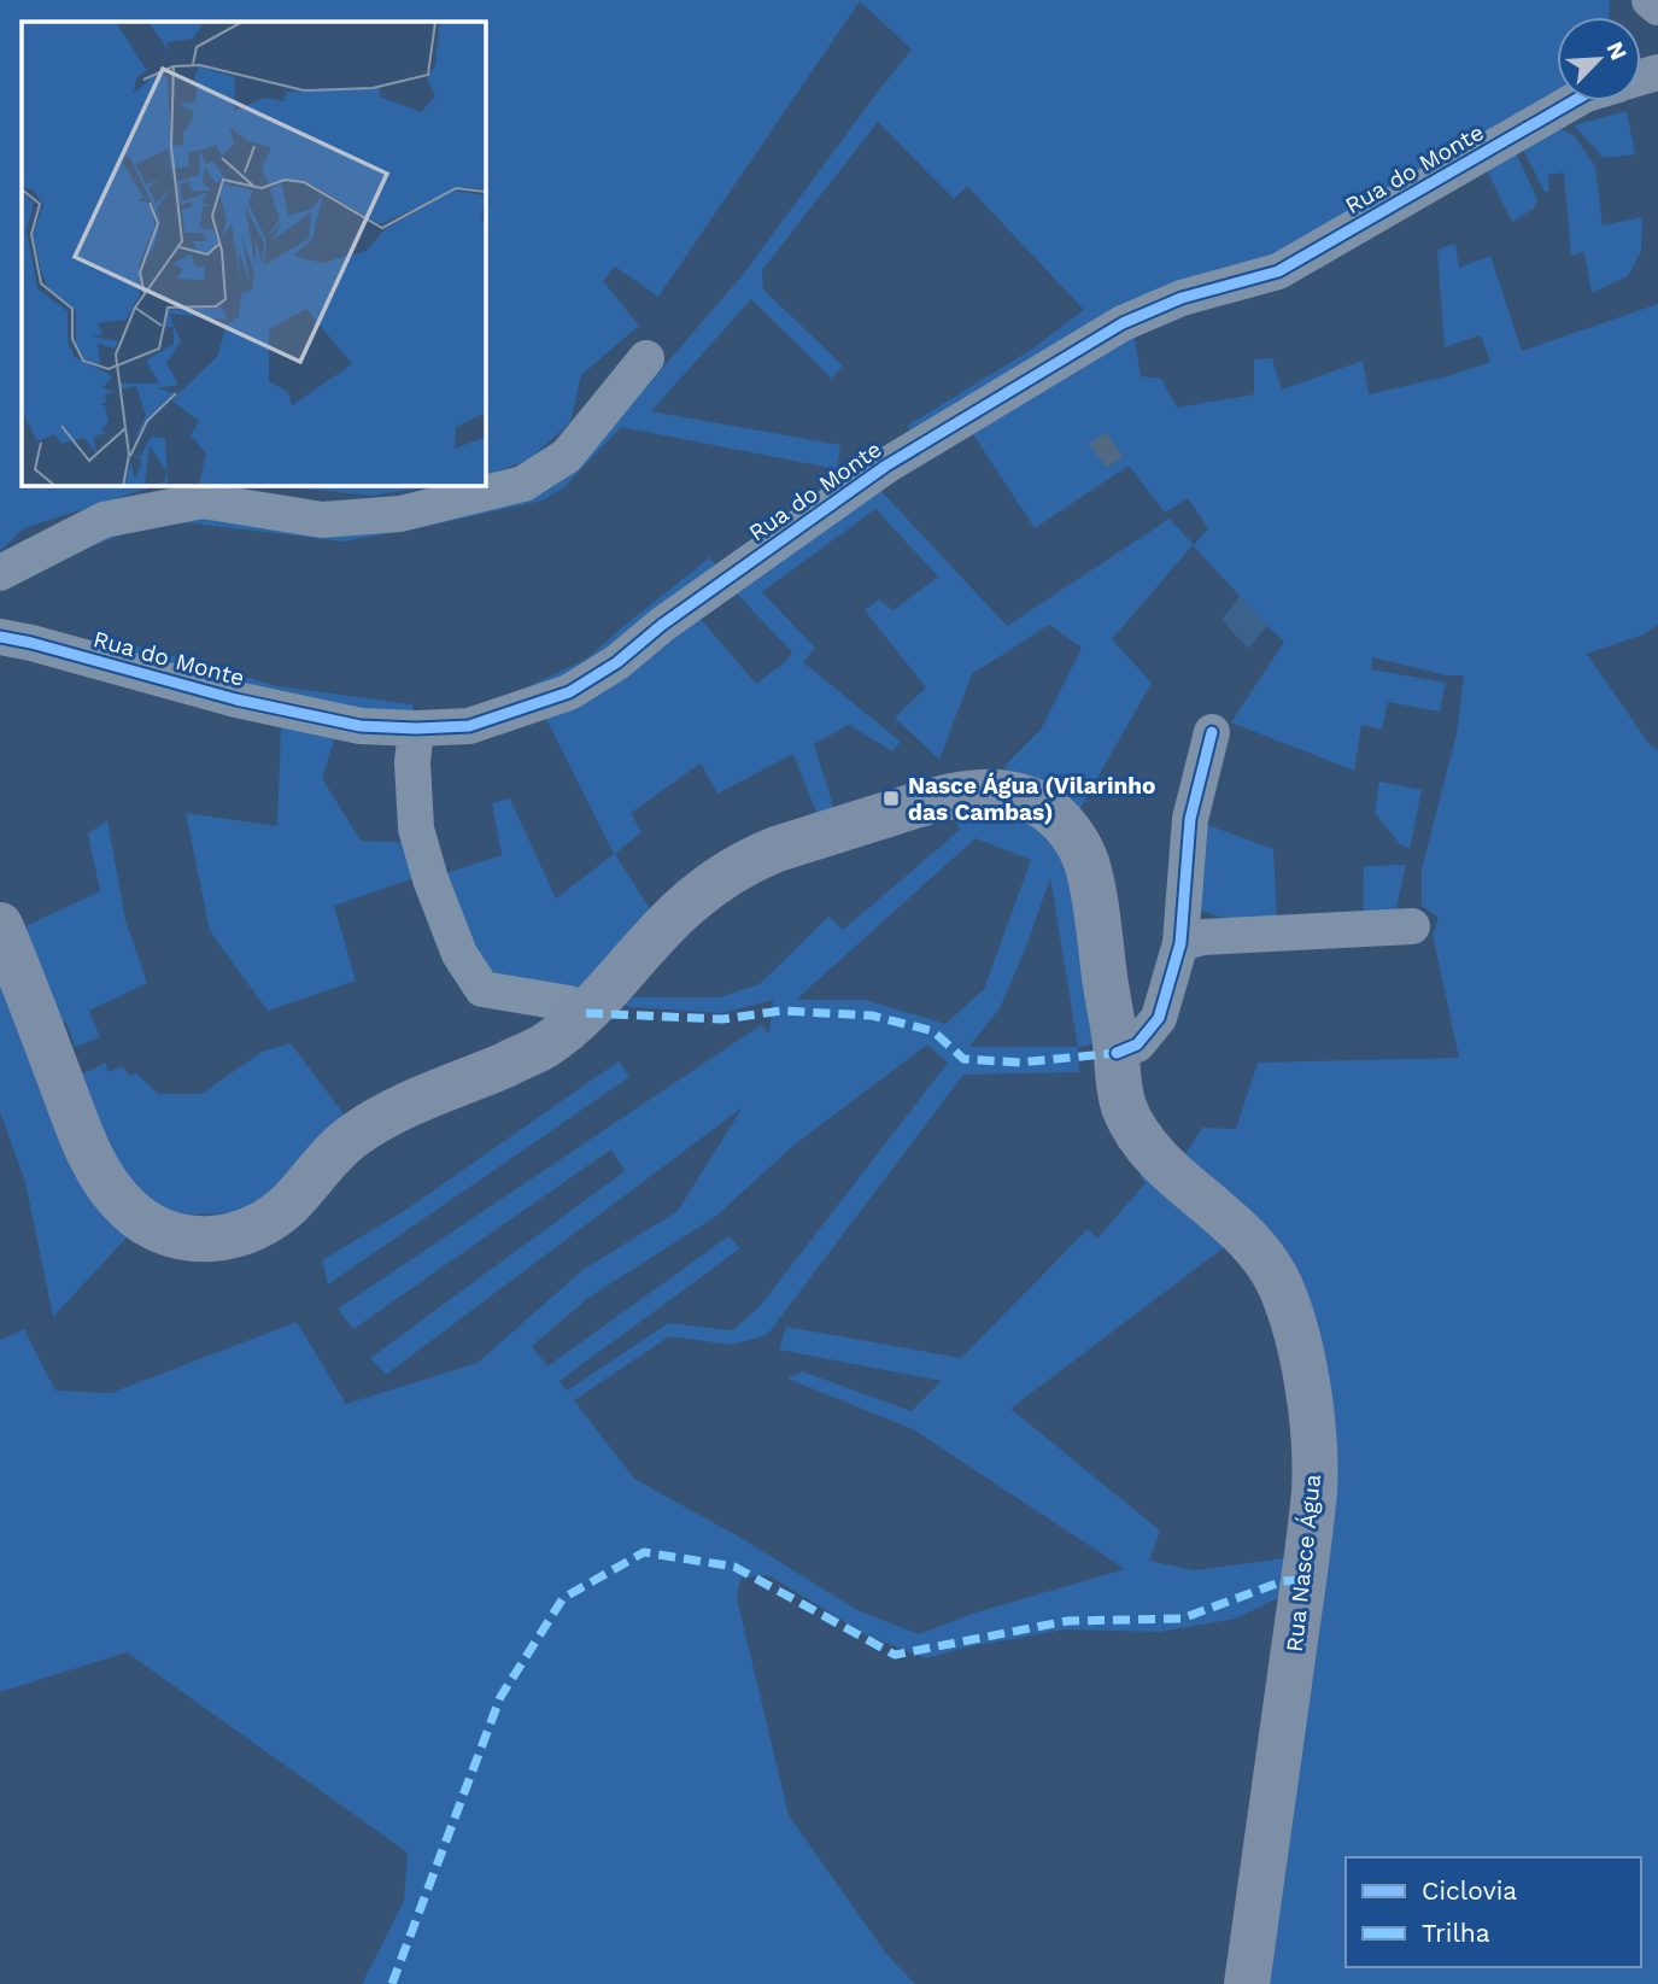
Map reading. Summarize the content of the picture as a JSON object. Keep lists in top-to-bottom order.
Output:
{
  "streets": {
    "main road": ["Rua Nasce Água"],
    "street": ["Rua do Monte"]
  },
  "places": {
    "transit": ["Nasce Água (Vilarinho das Cambas)"]
  },
  "legend": ["Ciclovia", "Trilha"],
  "north": "top right"
}
